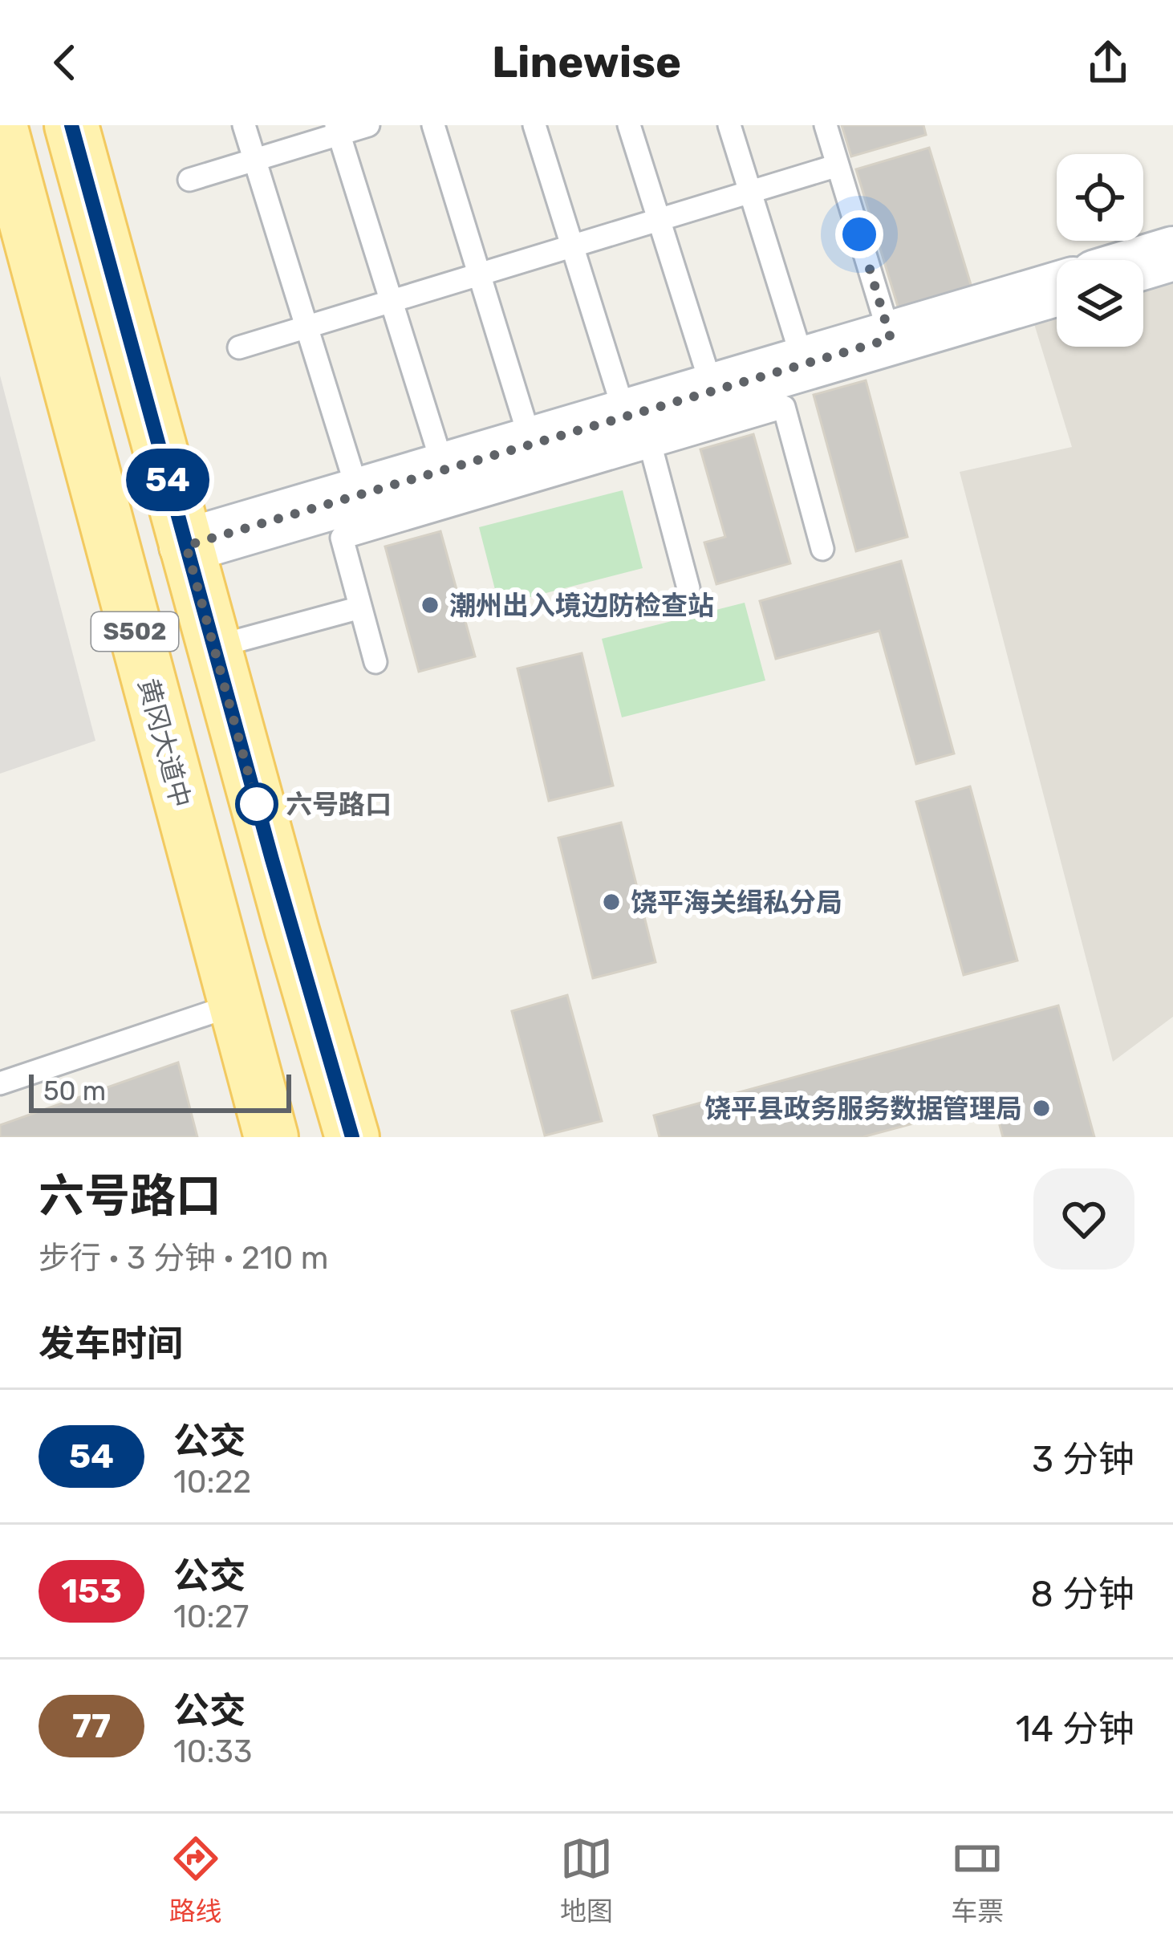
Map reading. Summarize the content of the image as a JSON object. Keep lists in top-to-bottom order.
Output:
{
  "streets": {
    "main road": ["S502", "黄冈大道中"]
  },
  "places": [
    "潮州出入境边防检查站",
    "六号路口",
    "饶平海关缉私分局",
    "饶平县政务服务数据管理局"
  ],
  "lines": ["bus line 54"],
  "scale_bar": "50 m",
  "page": {
    "header": "Linewise",
    "on_map": "54",
    "scale": "50 m",
    "heading": [
      ["六号路口", "步行 · 3 分钟 · 210 m"],
      "发车时间"
    ],
    "list": [
      {
        "mark": "54",
        "name": "公交",
        "note": "10:22",
        "value": "3 分钟"
      },
      {
        "mark": "153",
        "name": "公交",
        "note": "10:27",
        "value": "8 分钟"
      },
      {
        "mark": "77",
        "name": "公交",
        "note": "10:33",
        "value": "14 分钟"
      }
    ],
    "tabs": ["路线", "地图", "车票"]
  }
}
